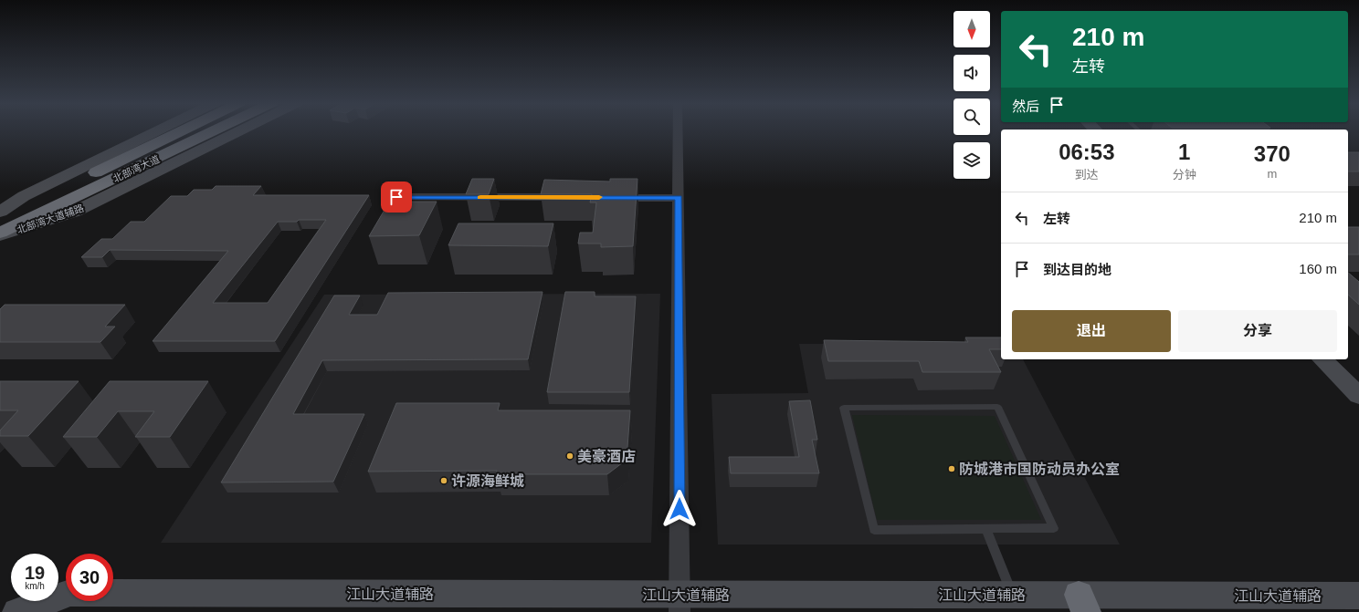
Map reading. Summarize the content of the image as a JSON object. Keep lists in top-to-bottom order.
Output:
{
  "streets": {
    "highway": ["北部湾大道"],
    "street": ["北部湾大道辅路", "江山大道辅路"]
  },
  "places": ["美豪酒店", "防城港市国防动员办公室", "许源海鲜城"],
  "north": "bottom",
  "page": {
    "turn": ["210 m", "左转"],
    "then": "然后",
    "eta": [
      "06:53",
      "到达",
      "1",
      "分钟",
      "370",
      "m"
    ],
    "list": [
      {
        "name": "左转",
        "value": "210 m"
      },
      {
        "name": "到达目的地",
        "value": "160 m"
      }
    ],
    "buttons": ["退出", "分享"],
    "speed": "19 km/h",
    "limit": "30"
  }
}
